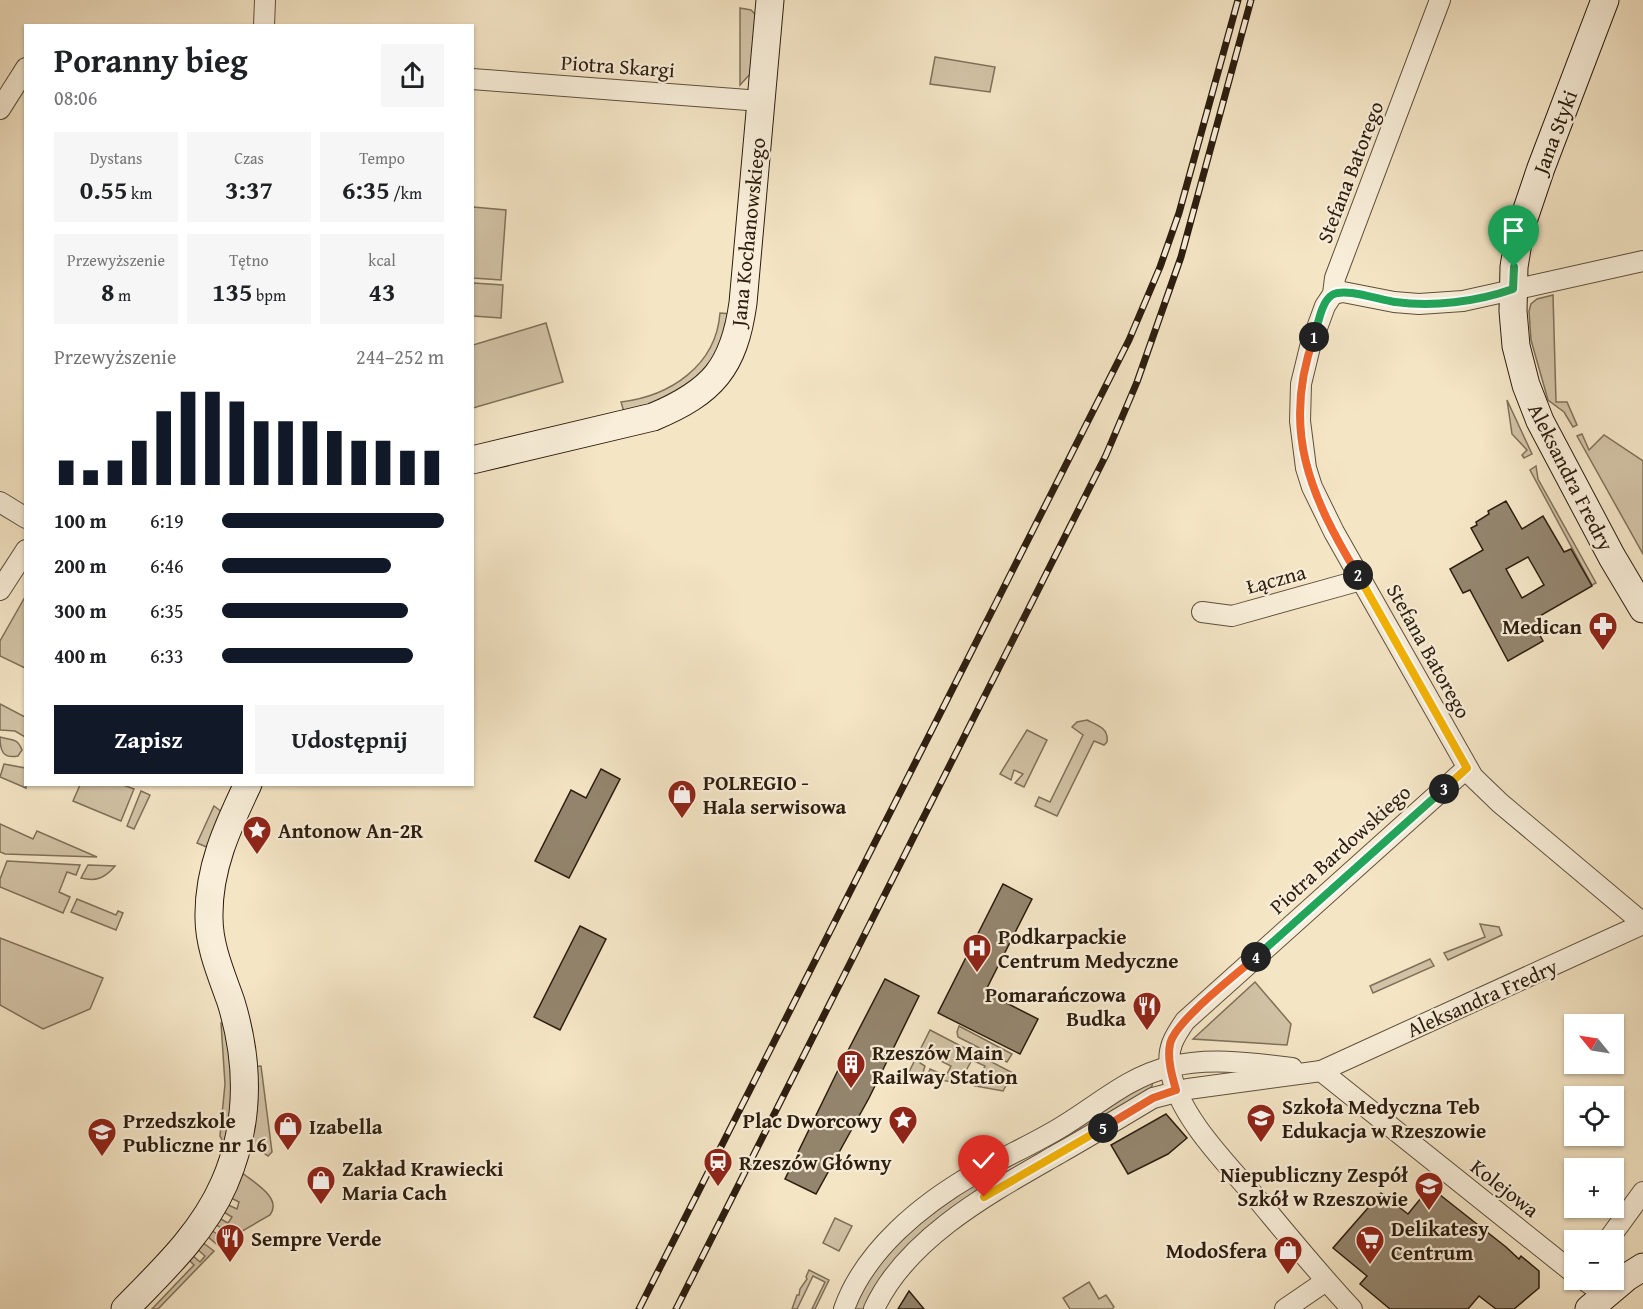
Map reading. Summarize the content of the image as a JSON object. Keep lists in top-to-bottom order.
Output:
{
  "streets": {
    "street": [
      "Piotra Skargi",
      "Jana Styki",
      "Stefana Batorego",
      "Jana Kochanowskiego",
      "Aleksandra Fredry",
      "Łączna",
      "Piotra Bardowskiego",
      "Kolejowa"
    ]
  },
  "crossings": [
    ["Piotra Skargi", "Jana Kochanowskiego"],
    ["Jana Styki", "Aleksandra Fredry"],
    ["Stefana Batorego", "Aleksandra Fredry"],
    ["Stefana Batorego", "Łączna"],
    ["Stefana Batorego", "Piotra Bardowskiego"],
    ["Aleksandra Fredry", "Kolejowa"]
  ],
  "places": {
    "pharmacy": ["Medican"],
    "shop": [
      "POLREGIO - Hala serwisowa",
      "Izabella",
      "Zakład Krawiecki Maria Cach",
      "ModoSfera"
    ],
    "place": ["Antonow An-2R", "Plac Dworcowy"],
    "hospital": ["Podkarpackie Centrum Medyczne"],
    "restaurant": ["Pomarańczowa Budka", "Sempre Verde"],
    "building": ["Rzeszów Main Railway Station"],
    "school or university": ["Szkoła Medyczna Teb Edukacja w Rzeszowie", "Przedszkole Publiczne nr 16", "Niepubliczny Zespół Szkół w Rzeszowie"],
    "station": ["Rzeszów Główny"],
    "supermarket": ["Delikatesy Centrum"]
  },
  "north": "top left",
  "page": {
    "heading": ["Poranny bieg", "08:06"],
    "stats": [
      ["Dystans", "0.55 km"],
      ["Czas", "3:37"],
      ["Tempo", "6:35 /km"],
      ["Przewyższenie", "8 m"],
      ["Tętno", "135 bpm"],
      ["kcal", "43"]
    ],
    "pins": [
      "1",
      "2",
      "3",
      "4",
      "5"
    ],
    "chart": ["Przewyższenie", "244–252 m"],
    "list": [
      {
        "name": "100 m",
        "note": "6:19"
      },
      {
        "name": "200 m",
        "note": "6:46"
      },
      {
        "name": "300 m",
        "note": "6:35"
      },
      {
        "name": "400 m",
        "note": "6:33"
      }
    ],
    "buttons": ["Zapisz", "Udostępnij"],
    "map_buttons": ["+", "−"]
  }
}
